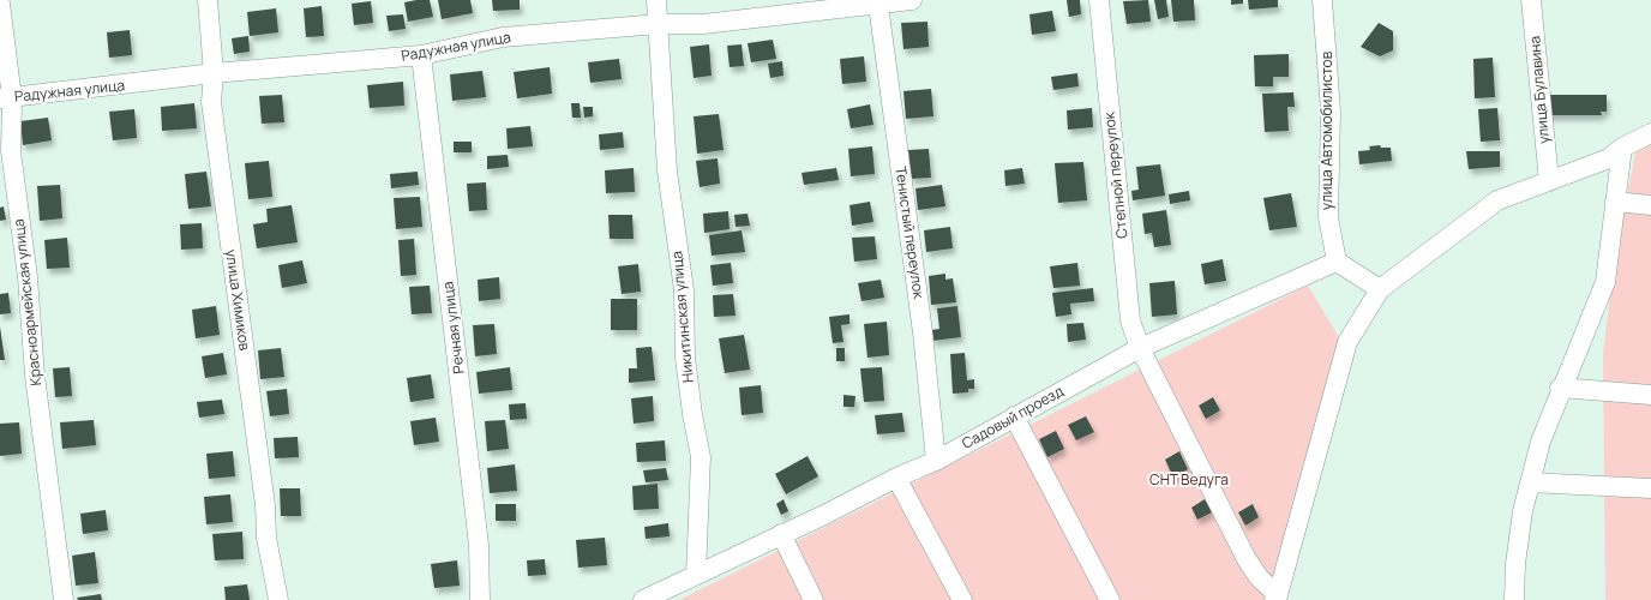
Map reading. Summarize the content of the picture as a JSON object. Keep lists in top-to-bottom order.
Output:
{
  "streets": {
    "street": [
      "Радужная улица",
      "улица Булавина",
      "улица Автомобилистов",
      "Степной переулок",
      "Тенистый переулок",
      "улица Химиков",
      "Красноармейская улица",
      "Никитинская улица",
      "Речная улица",
      "Садовый проезд"
    ]
  },
  "crossings": [
    ["Радужная улица", "Тенистый переулок"],
    ["Радужная улица", "улица Химиков"],
    ["Радужная улица", "Красноармейская улица"],
    ["Радужная улица", "Никитинская улица"],
    ["Радужная улица", "Речная улица"],
    ["улица Автомобилистов", "Садовый проезд"],
    ["Степной переулок", "Садовый проезд"],
    ["Тенистый переулок", "Садовый проезд"],
    ["Никитинская улица", "Садовый проезд"]
  ],
  "parks": ["СНТ Ведуга"]
}
